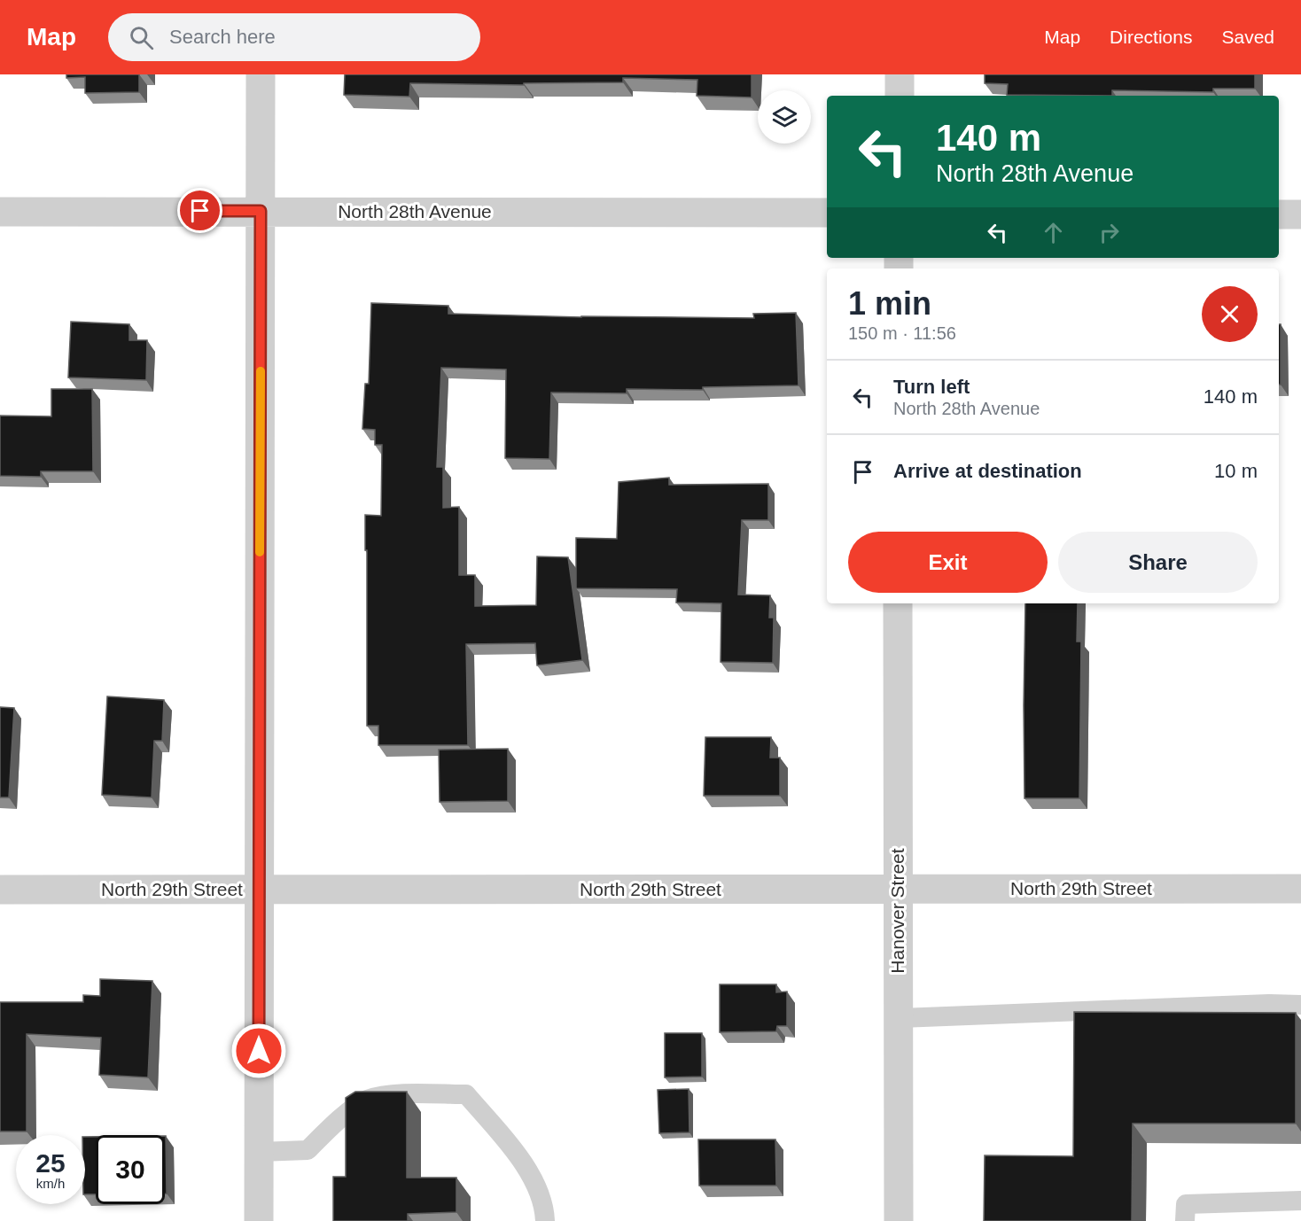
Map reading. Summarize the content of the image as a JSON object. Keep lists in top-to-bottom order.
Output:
{
  "streets": {
    "street": ["North 28th Avenue", "North 29th Street", "Hanover Street"]
  },
  "crossings": [
    ["North 29th Street", "Hanover Street"]
  ],
  "page": {
    "header": "Map",
    "search": "Search here",
    "nav": ["Map", "Directions", "Saved"],
    "turn": ["140 m", "North 28th Avenue"],
    "heading": ["1 min", "150 m · 11:56"],
    "list": [
      {
        "name": "Turn left",
        "note": "North 28th Avenue",
        "value": "140 m"
      },
      {
        "name": "Arrive at destination",
        "value": "10 m"
      }
    ],
    "buttons": ["Exit", "Share"],
    "speed": "25 km/h",
    "limit": "30"
  }
}
